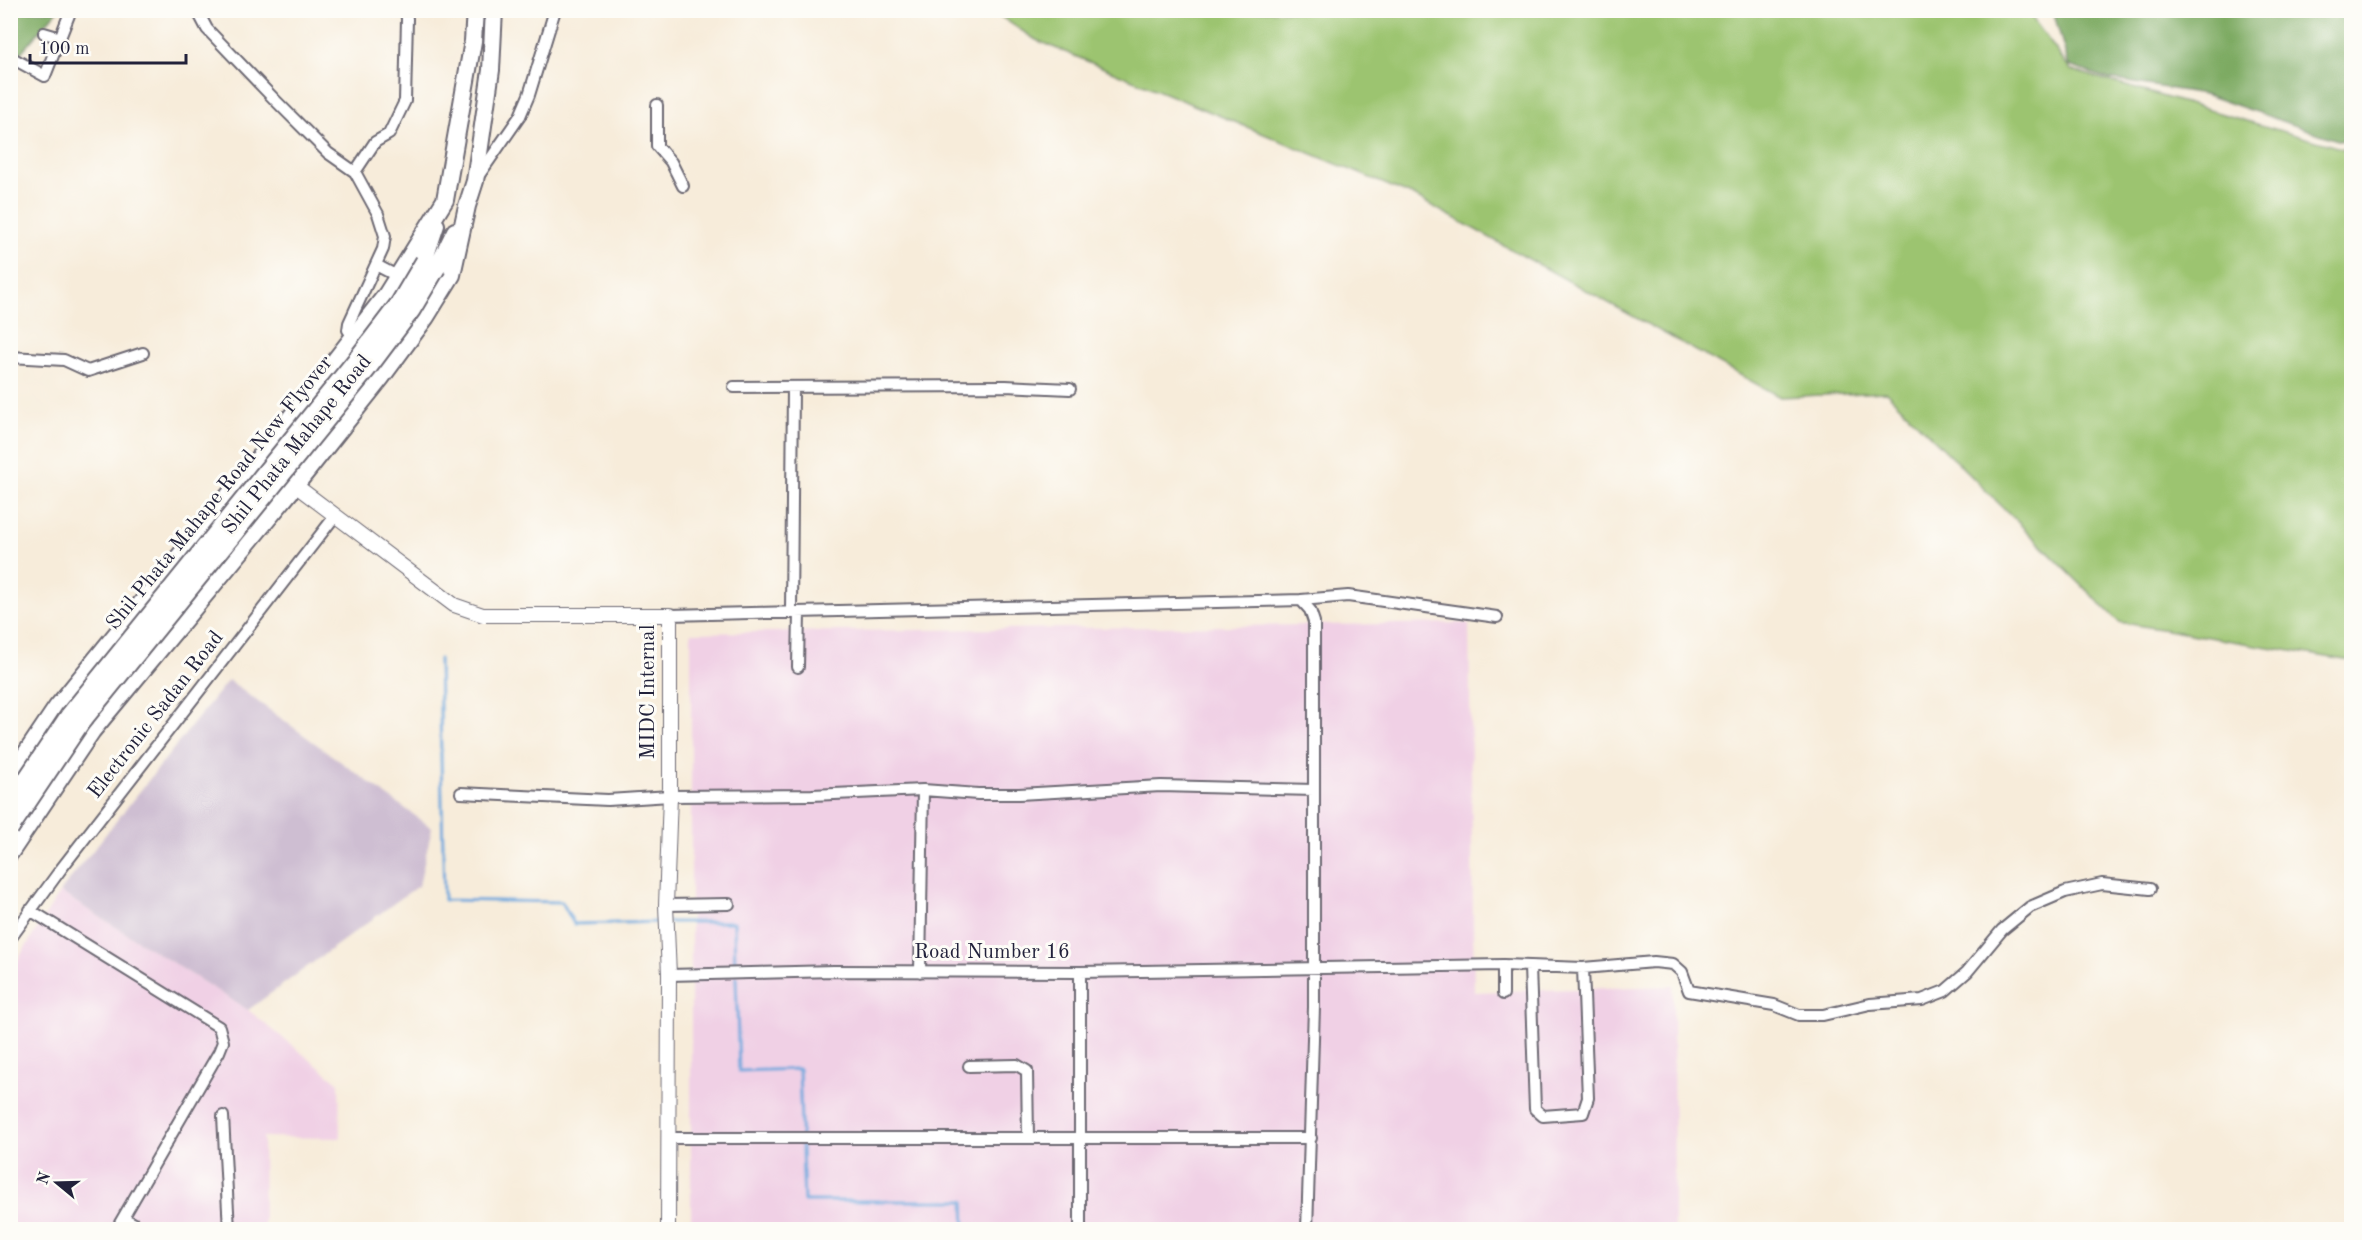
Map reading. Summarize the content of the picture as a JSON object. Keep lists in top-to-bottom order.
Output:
{
  "streets": {
    "main road": ["Shil Phata Mahape Road", "Shil Phata Mahape Road New Flyover"],
    "street": ["MIDC Internal", "Electronic Sadan Road", "Road Number 16"]
  },
  "crossings": [
    ["Shil Phata Mahape Road", "Shil Phata Mahape Road New Flyover"],
    ["Shil Phata Mahape Road", "MIDC Internal"],
    ["MIDC Internal", "Electronic Sadan Road"],
    ["MIDC Internal", "Road Number 16"]
  ],
  "scale_bar": "100 m",
  "north": "left"
}
